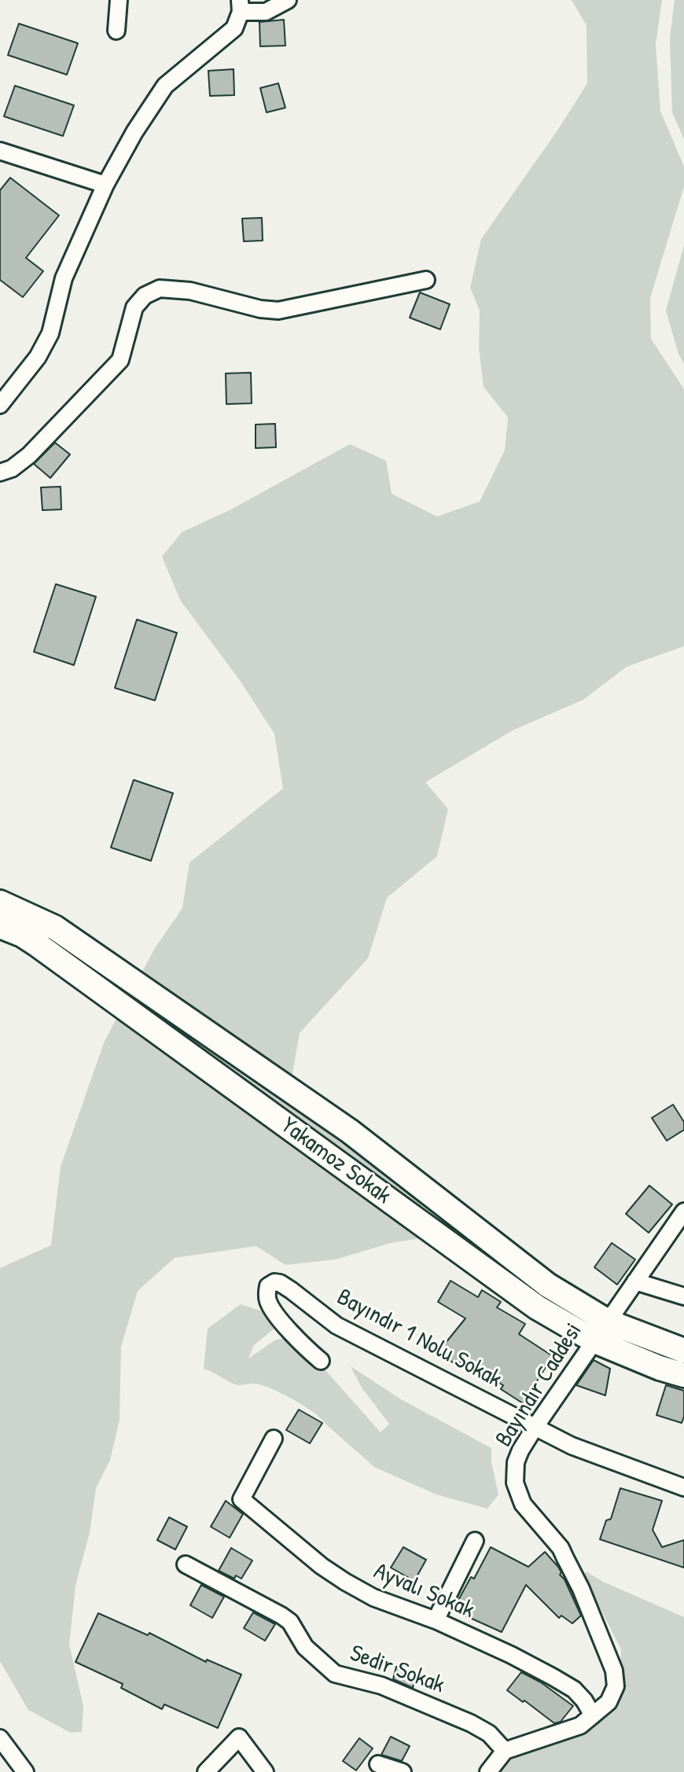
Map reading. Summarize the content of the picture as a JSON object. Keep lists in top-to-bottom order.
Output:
{
  "streets": {
    "main road": ["Yakamoz Sokak"],
    "street": [
      "Bayındır 1 Nolu Sokak",
      "Bayındır Caddesi",
      "Ayvalı Sokak",
      "Sedir Sokak"
    ]
  },
  "crossings": [
    ["Yakamoz Sokak", "Bayındır Caddesi"],
    ["Bayındır 1 Nolu Sokak", "Bayındır Caddesi"],
    ["Bayındır Caddesi", "Ayvalı Sokak"],
    ["Bayındır Caddesi", "Sedir Sokak"]
  ]
}
